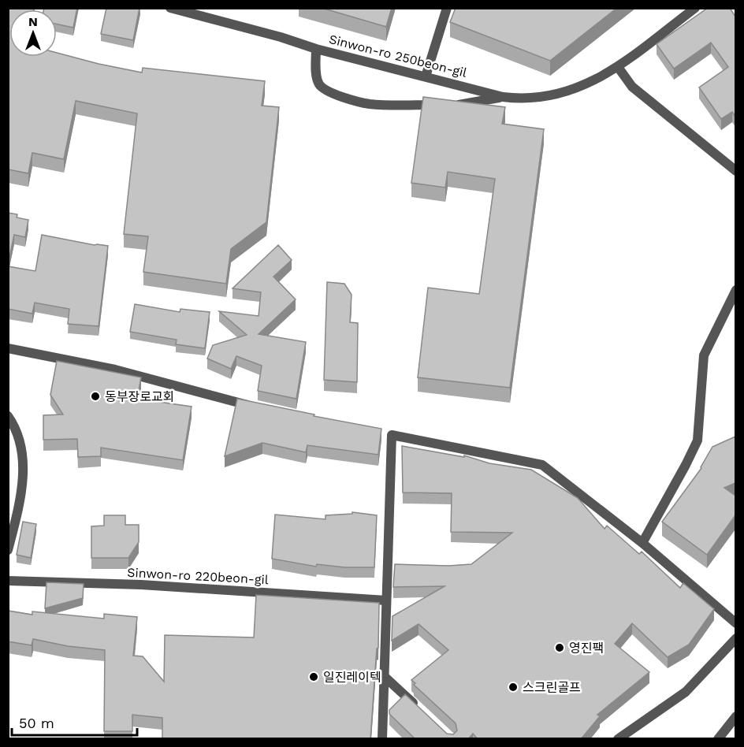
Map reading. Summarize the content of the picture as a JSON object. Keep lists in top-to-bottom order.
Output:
{
  "streets": {
    "street": ["Sinwon-ro 250beon-gil", "Sinwon-ro 220beon-gil"]
  },
  "places": [
    "동부장로교회",
    "영진팩",
    "일진레이텍",
    "스크린골프"
  ],
  "scale_bar": "50 m",
  "north": "top"
}
